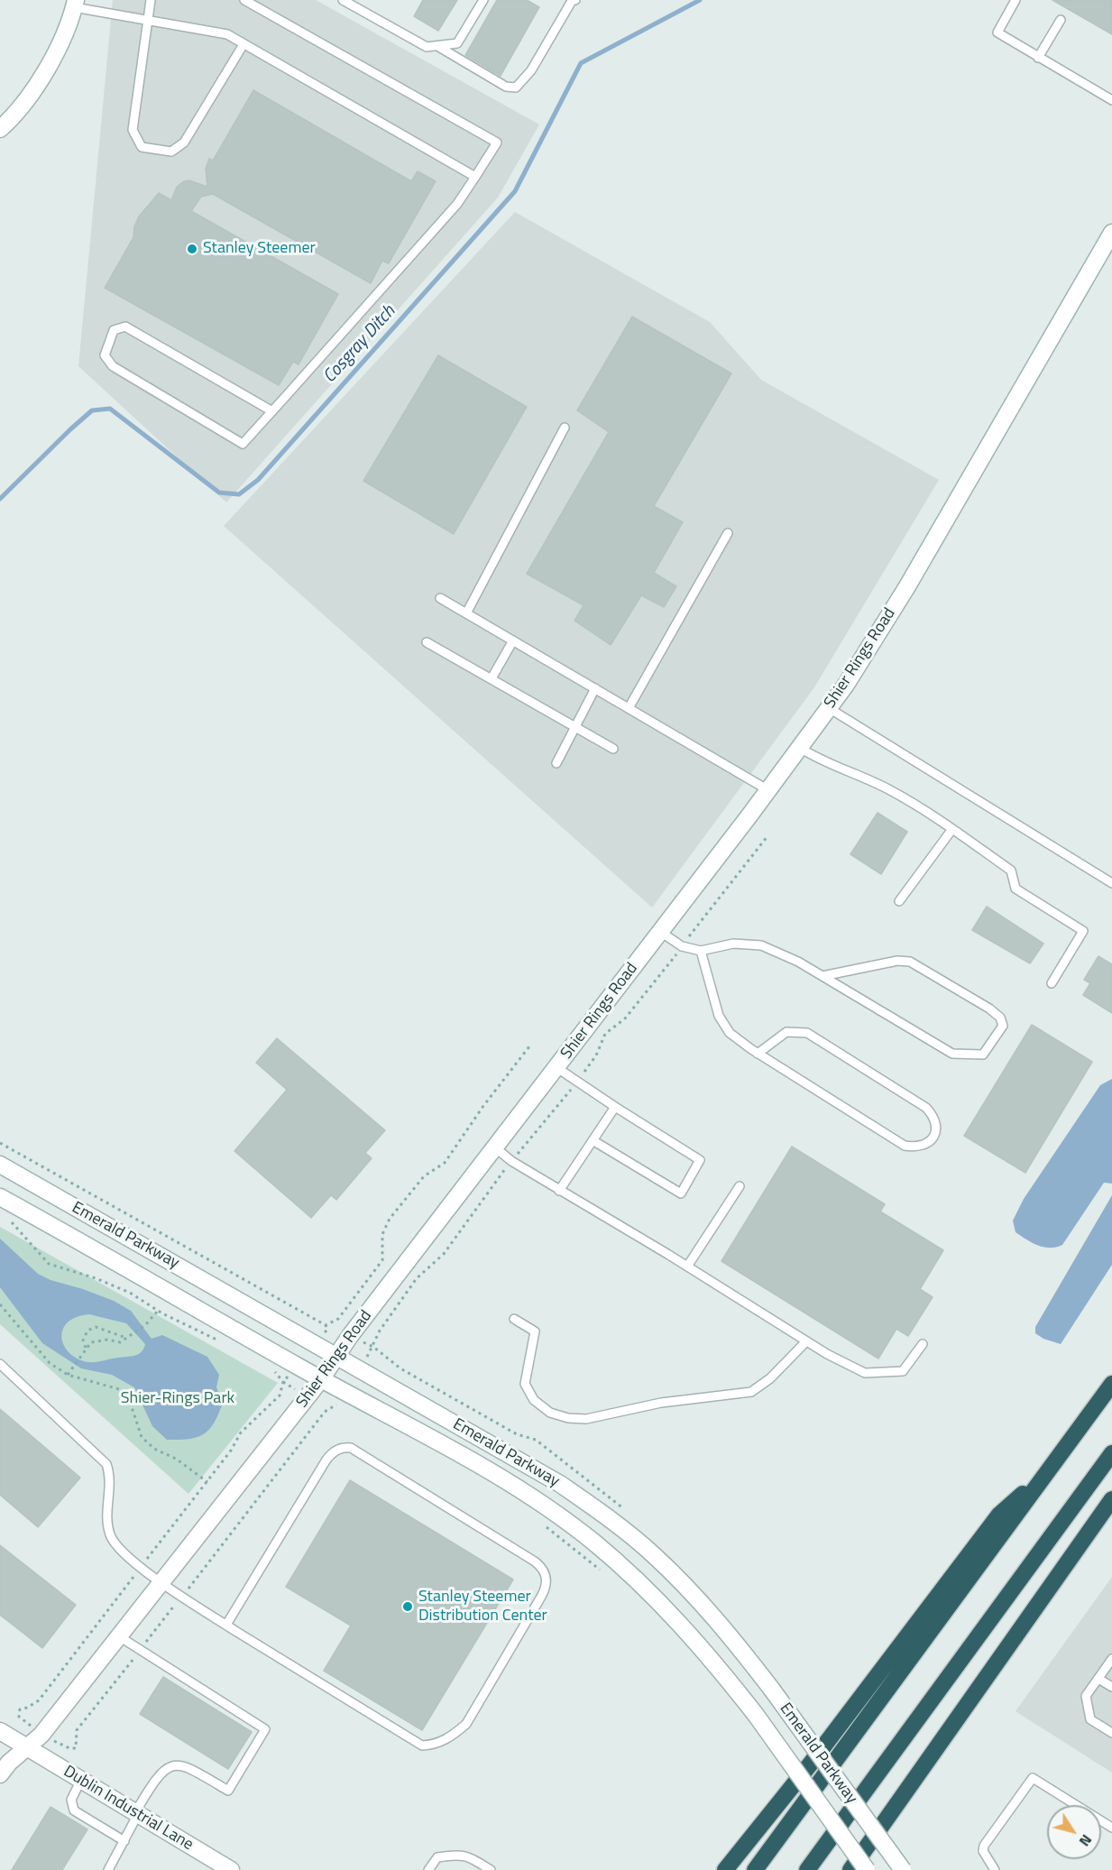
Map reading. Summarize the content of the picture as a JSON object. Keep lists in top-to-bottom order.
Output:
{
  "streets": {
    "main road": ["Shier Rings Road", "Emerald Parkway", "Dublin Industrial Lane"]
  },
  "crossings": [
    ["Shier Rings Road", "Emerald Parkway"],
    ["Shier Rings Road", "Dublin Industrial Lane"]
  ],
  "water": ["Cosgray Ditch"],
  "parks": ["Shier-Rings Park"],
  "places": ["Stanley Steemer", "Stanley Steemer Distribution Center"],
  "north": "bottom right"
}
